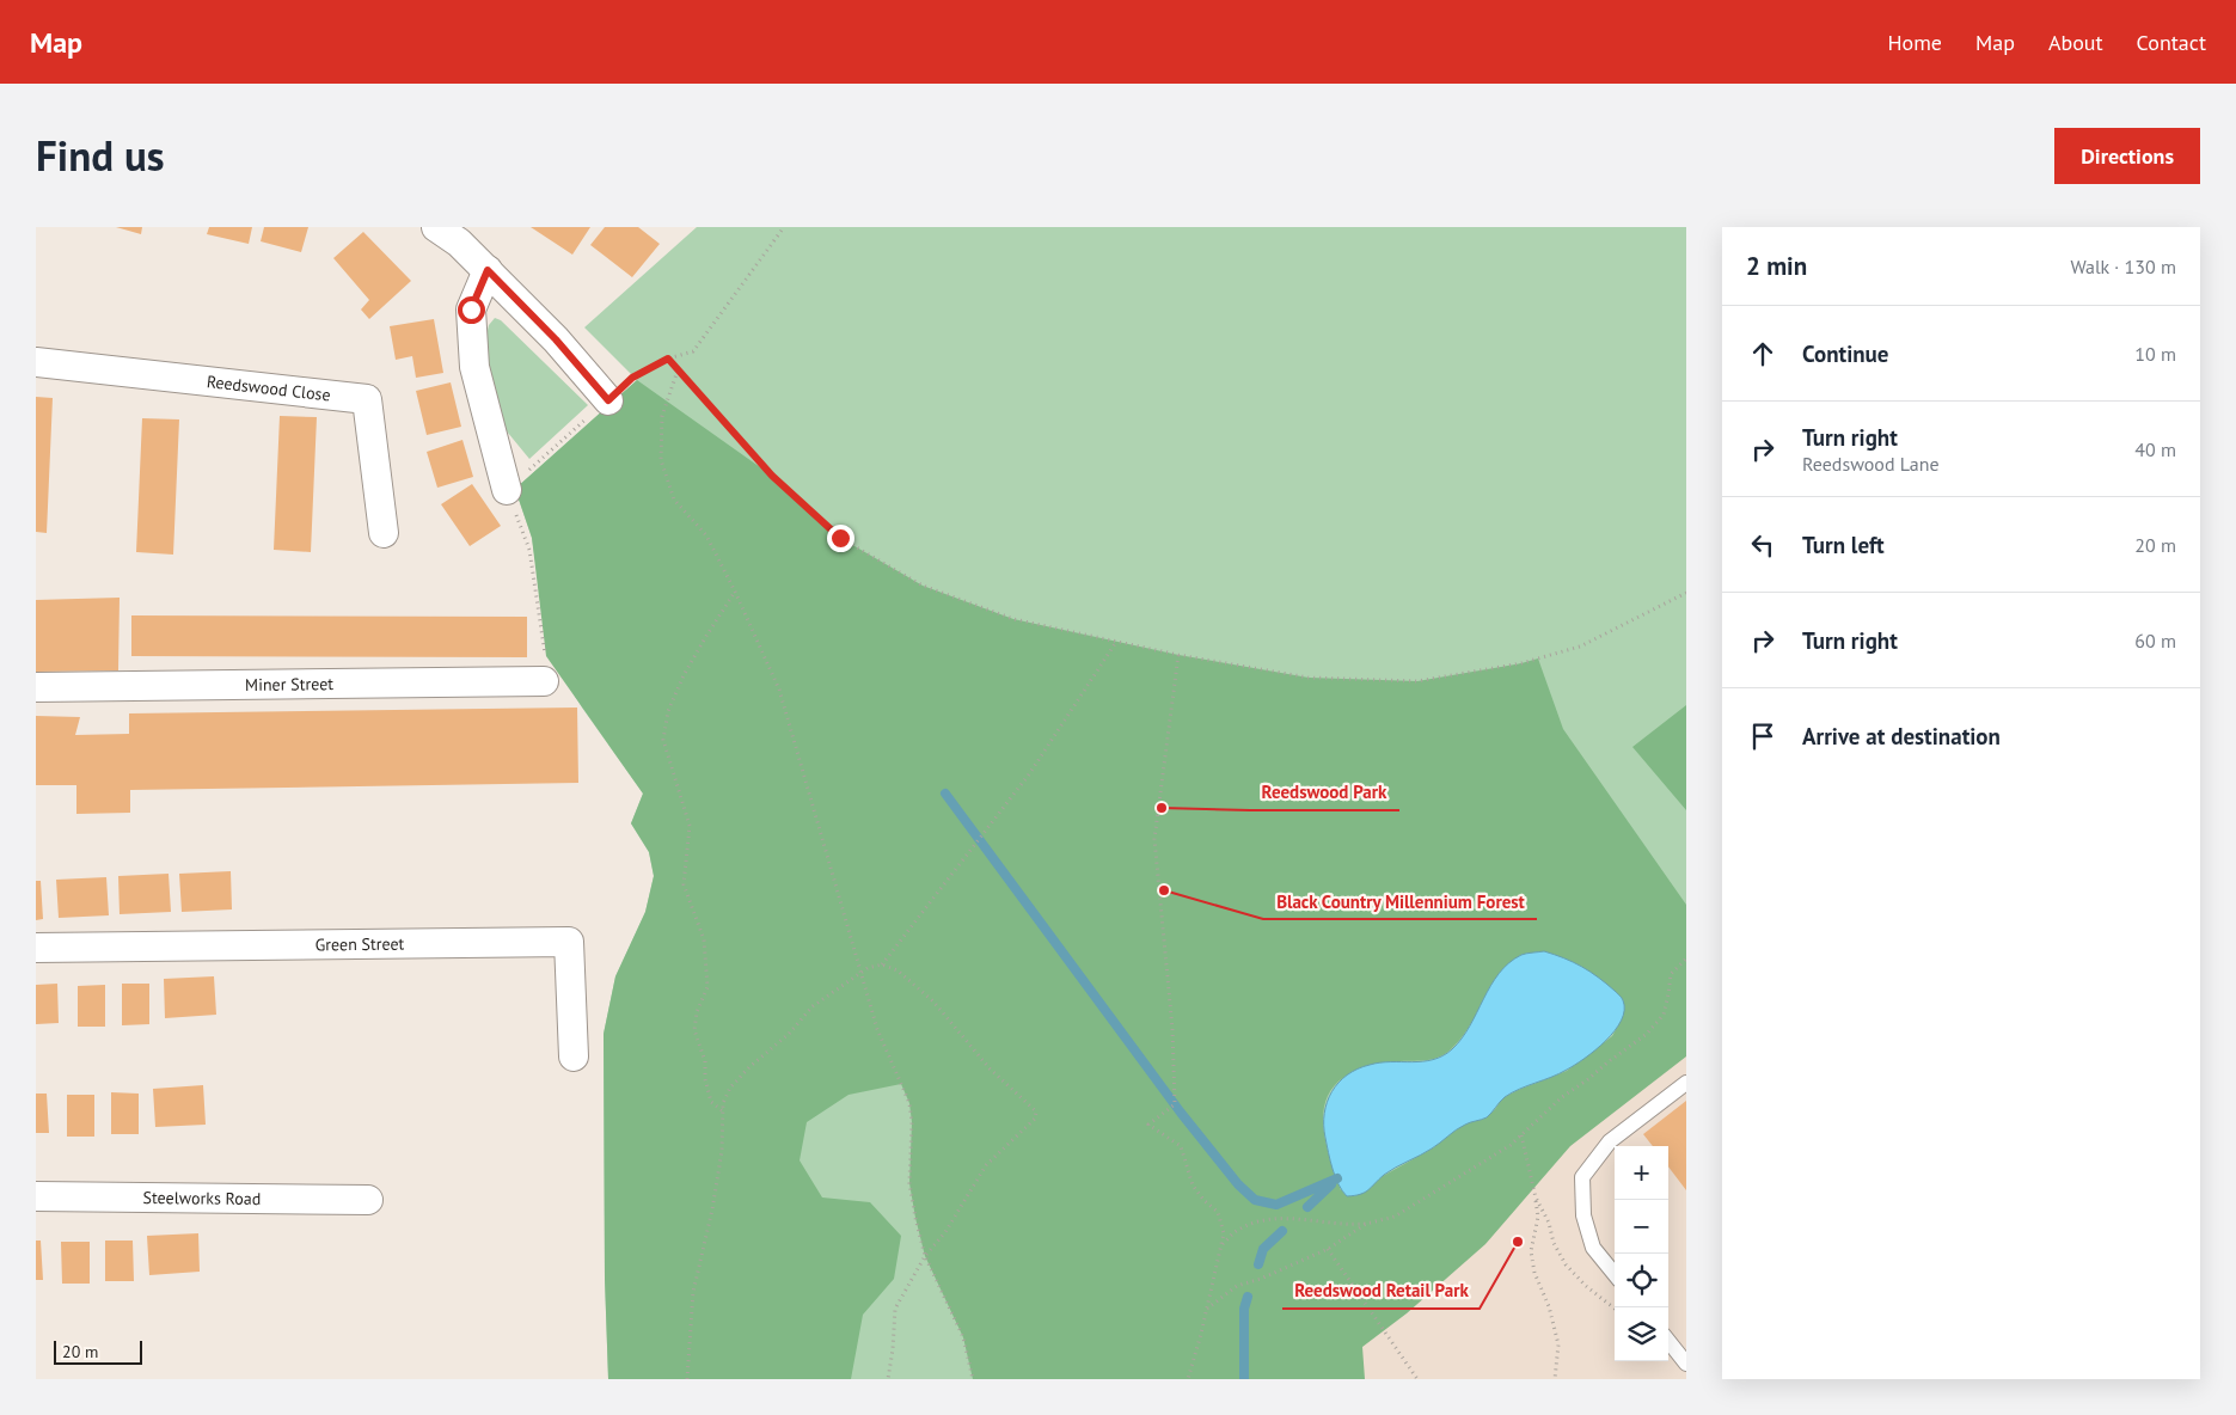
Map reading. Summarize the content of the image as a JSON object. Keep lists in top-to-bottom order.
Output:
{
  "streets": {
    "street": [
      "Reedswood Close",
      "Miner Street",
      "Green Street",
      "Steelworks Road"
    ]
  },
  "places": ["Reedswood Park", "Black Country Millennium Forest", "Reedswood Retail Park"],
  "scale_bar": "20 m",
  "page": {
    "header": "Map",
    "nav": [
      "Home",
      "Map",
      "About",
      "Contact"
    ],
    "title": "Find us",
    "buttons": "Directions",
    "heading": ["2 min", "Walk · 130 m"],
    "list": [
      ["Continue", "10 m"],
      ["Turn right", "Reedswood Lane", "40 m"],
      ["Turn left", "20 m"],
      ["Turn right", "60 m"],
      "Arrive at destination"
    ],
    "map_buttons": ["+", "−"],
    "scale": "20 m"
  }
}
